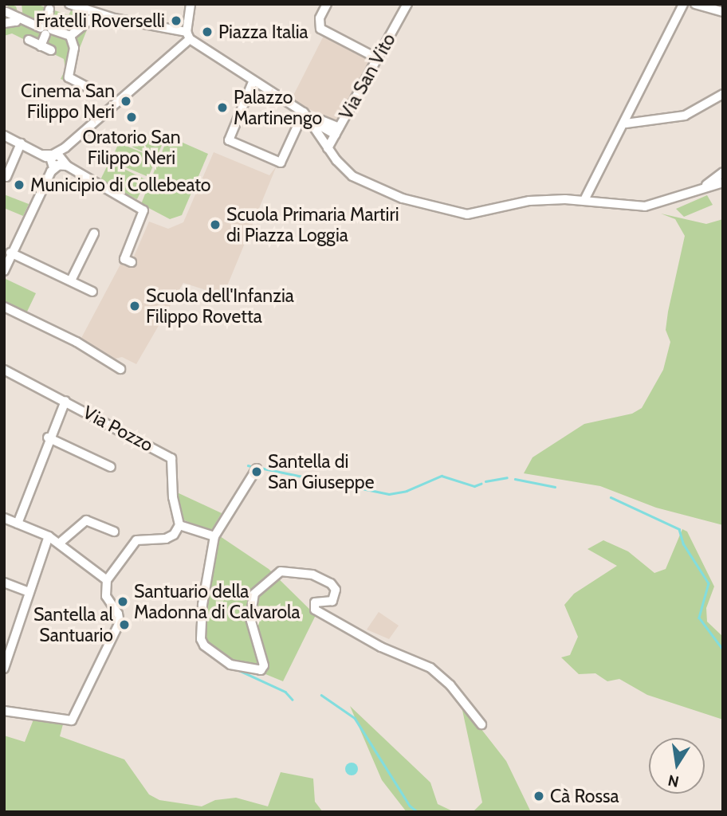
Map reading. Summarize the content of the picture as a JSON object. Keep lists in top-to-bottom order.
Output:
{
  "streets": {
    "street": ["Via San Vito", "Via Pozzo"]
  },
  "places": [
    "Fratelli Roverselli",
    "Piazza Italia",
    "Cinema San Filippo Neri",
    "Palazzo Martinengo",
    "Oratorio San Filippo Neri",
    "Municipio di Collebeato",
    "Scuola Primaria Martiri di Piazza Loggia",
    "Scuola dell'Infanzia Filippo Rovetta",
    "Santella di San Giuseppe",
    "Santuario della Madonna di Calvarola",
    "Santella al Santuario",
    "Cà Rossa"
  ],
  "north": "bottom"
}
